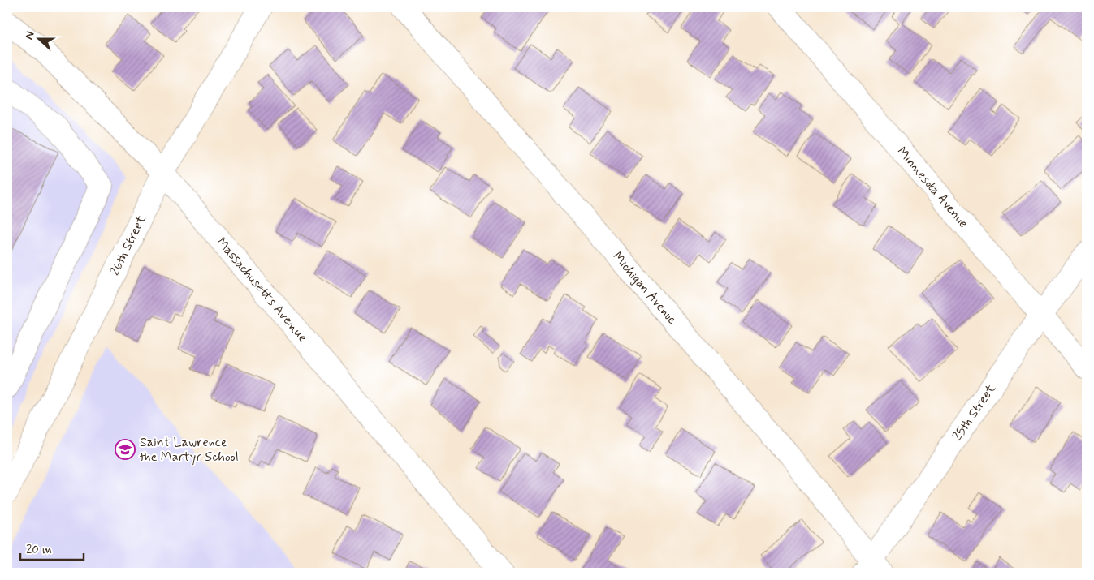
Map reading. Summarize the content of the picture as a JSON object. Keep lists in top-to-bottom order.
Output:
{
  "streets": {
    "street": [
      "Minnesota Avenue",
      "26th Street",
      "Michigan Avenue",
      "Massachusetts Avenue",
      "25th Street"
    ]
  },
  "crossings": [
    ["Minnesota Avenue", "25th Street"],
    ["26th Street", "Massachusetts Avenue"],
    ["Michigan Avenue", "25th Street"]
  ],
  "places": {
    "school or university": ["Saint Lawrence the Martyr School"]
  },
  "scale_bar": "20 m",
  "north": "left"
}
